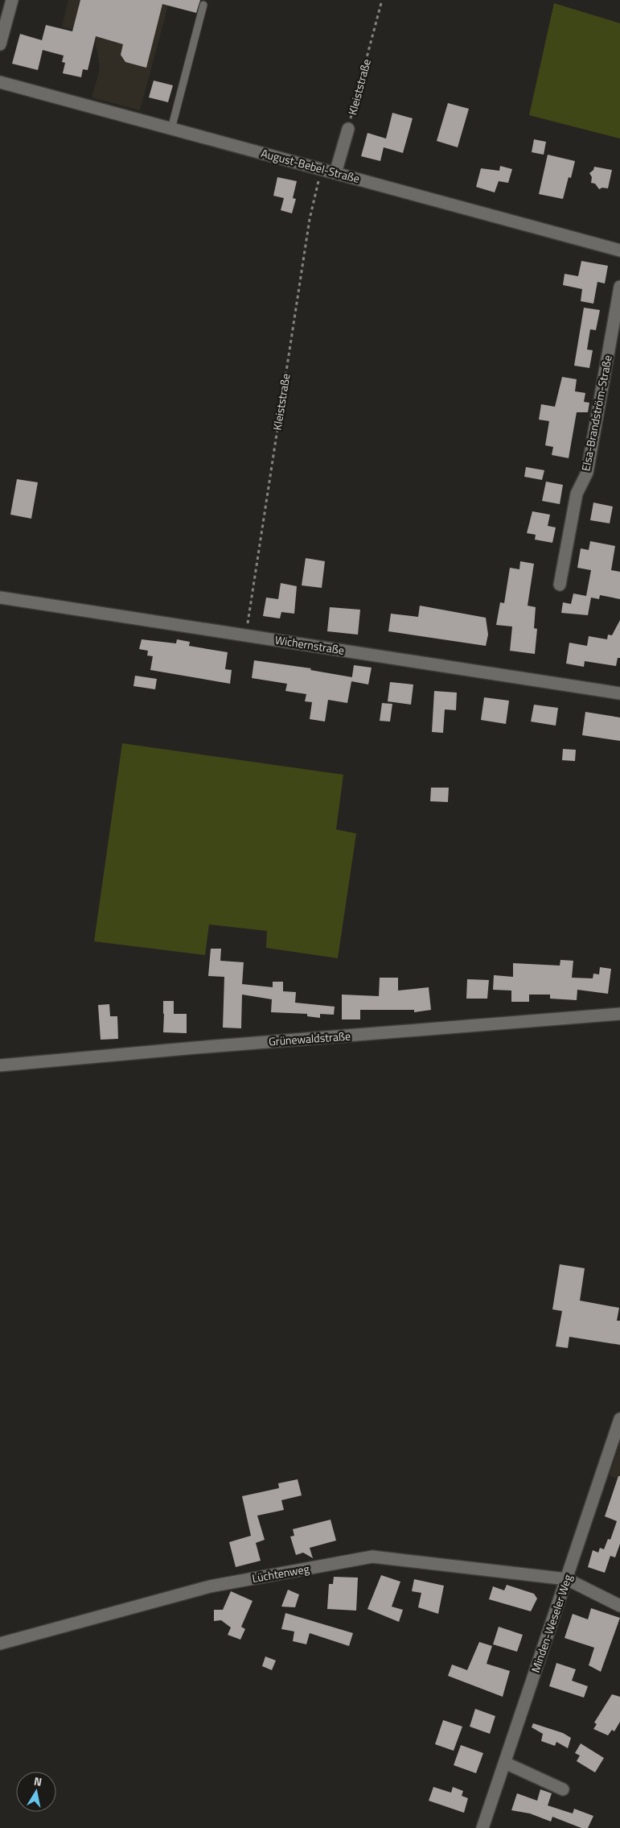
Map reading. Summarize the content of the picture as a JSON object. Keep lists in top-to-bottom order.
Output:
{
  "streets": {
    "street": [
      "Kleiststraße",
      "August-Bebel-Straße",
      "Elsa-Brandström-Straße",
      "Wichernstraße",
      "Grünewaldstraße",
      "Lüchtenweg",
      "Minden-Weseler Weg"
    ]
  },
  "crossings": [
    ["Kleiststraße", "August-Bebel-Straße"],
    ["Kleiststraße", "Wichernstraße"],
    ["Lüchtenweg", "Minden-Weseler Weg"]
  ],
  "north": "top"
}
